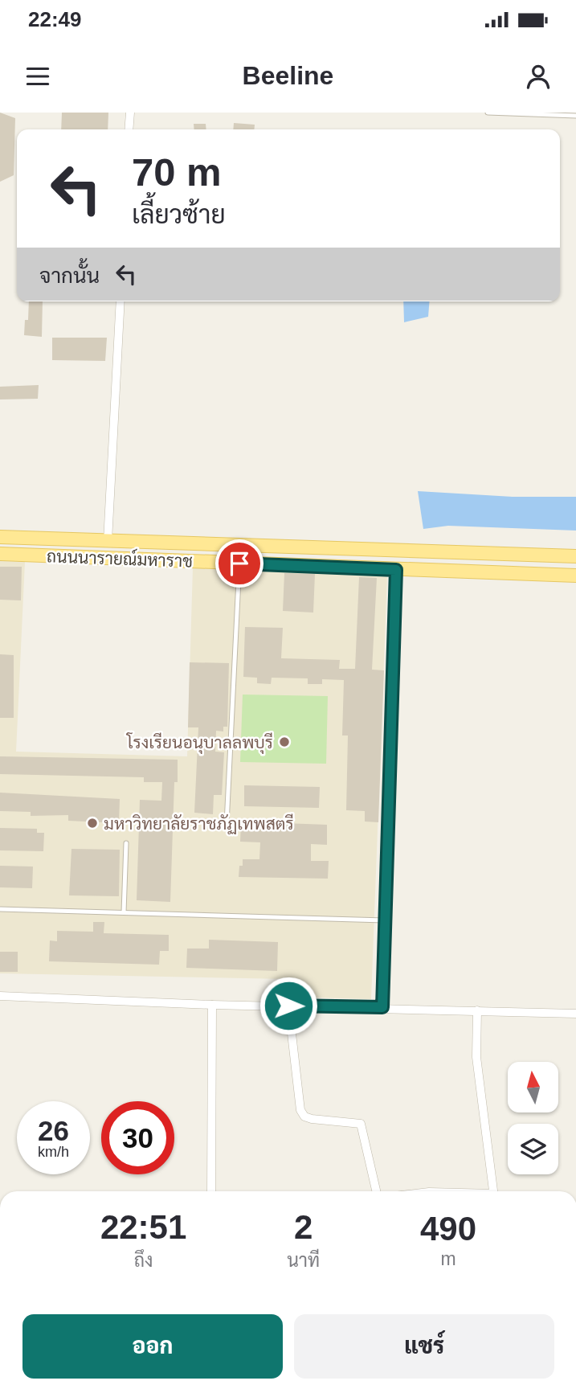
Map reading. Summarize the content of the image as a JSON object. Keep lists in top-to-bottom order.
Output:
{
  "streets": {
    "main road": ["ถนนนารายณ์มหาราช"]
  },
  "places": ["โรงเรียนอนุบาลลพบุรี", "มหาวิทยาลัยราชภัฏเทพสตรี"],
  "north": "top",
  "page": {
    "status": "22:49",
    "header": "Beeline",
    "turn": ["70 m", "เลี้ยวซ้าย"],
    "then": "จากนั้น",
    "speed": "26 km/h",
    "limit": "30",
    "eta": [
      "22:51",
      "ถึง",
      "2",
      "นาที",
      "490",
      "m"
    ],
    "buttons": ["ออก", "แชร์"]
  }
}
